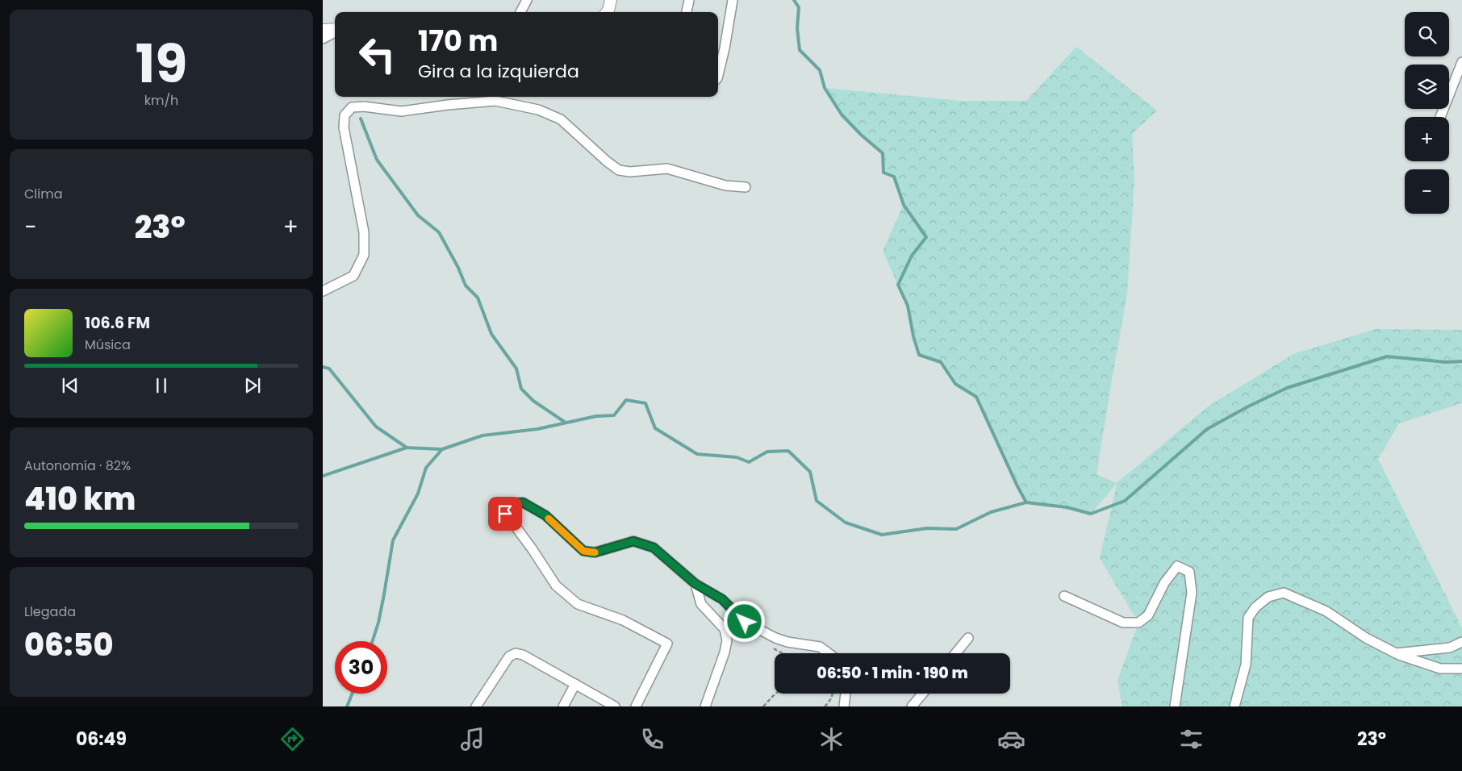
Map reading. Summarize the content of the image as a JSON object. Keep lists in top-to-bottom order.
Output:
{
  "page": {
    "tile": [
      ["19", "km/h"],
      "Clima",
      ["Autonomía · 82%", "410 km"],
      ["Llegada", "06:50"]
    ],
    "map_buttons": ["+", "−"],
    "turn": ["170 m", "Gira a la izquierda"],
    "heat": ["−", "23°", "+"],
    "song": ["106.6 FM", "Música"],
    "limit": "30",
    "trip": "06:50 · 1 min · 190 m",
    "tabs": ["06:49", "23°"]
  }
}
